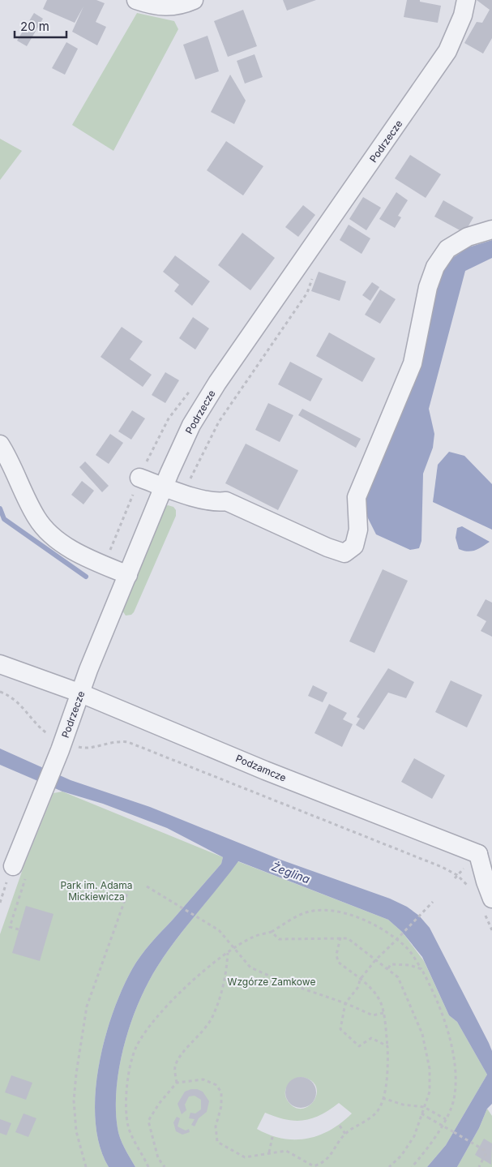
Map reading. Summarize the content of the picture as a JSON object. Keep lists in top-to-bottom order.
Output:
{
  "streets": {
    "street": ["Podrzecze", "Podzamcze"]
  },
  "crossings": [
    ["Podrzecze", "Podzamcze"]
  ],
  "water": ["Żeglina"],
  "parks": ["Park im. Adama Mickiewicza", "Wzgórze Zamkowe"],
  "scale_bar": "20 m"
}
